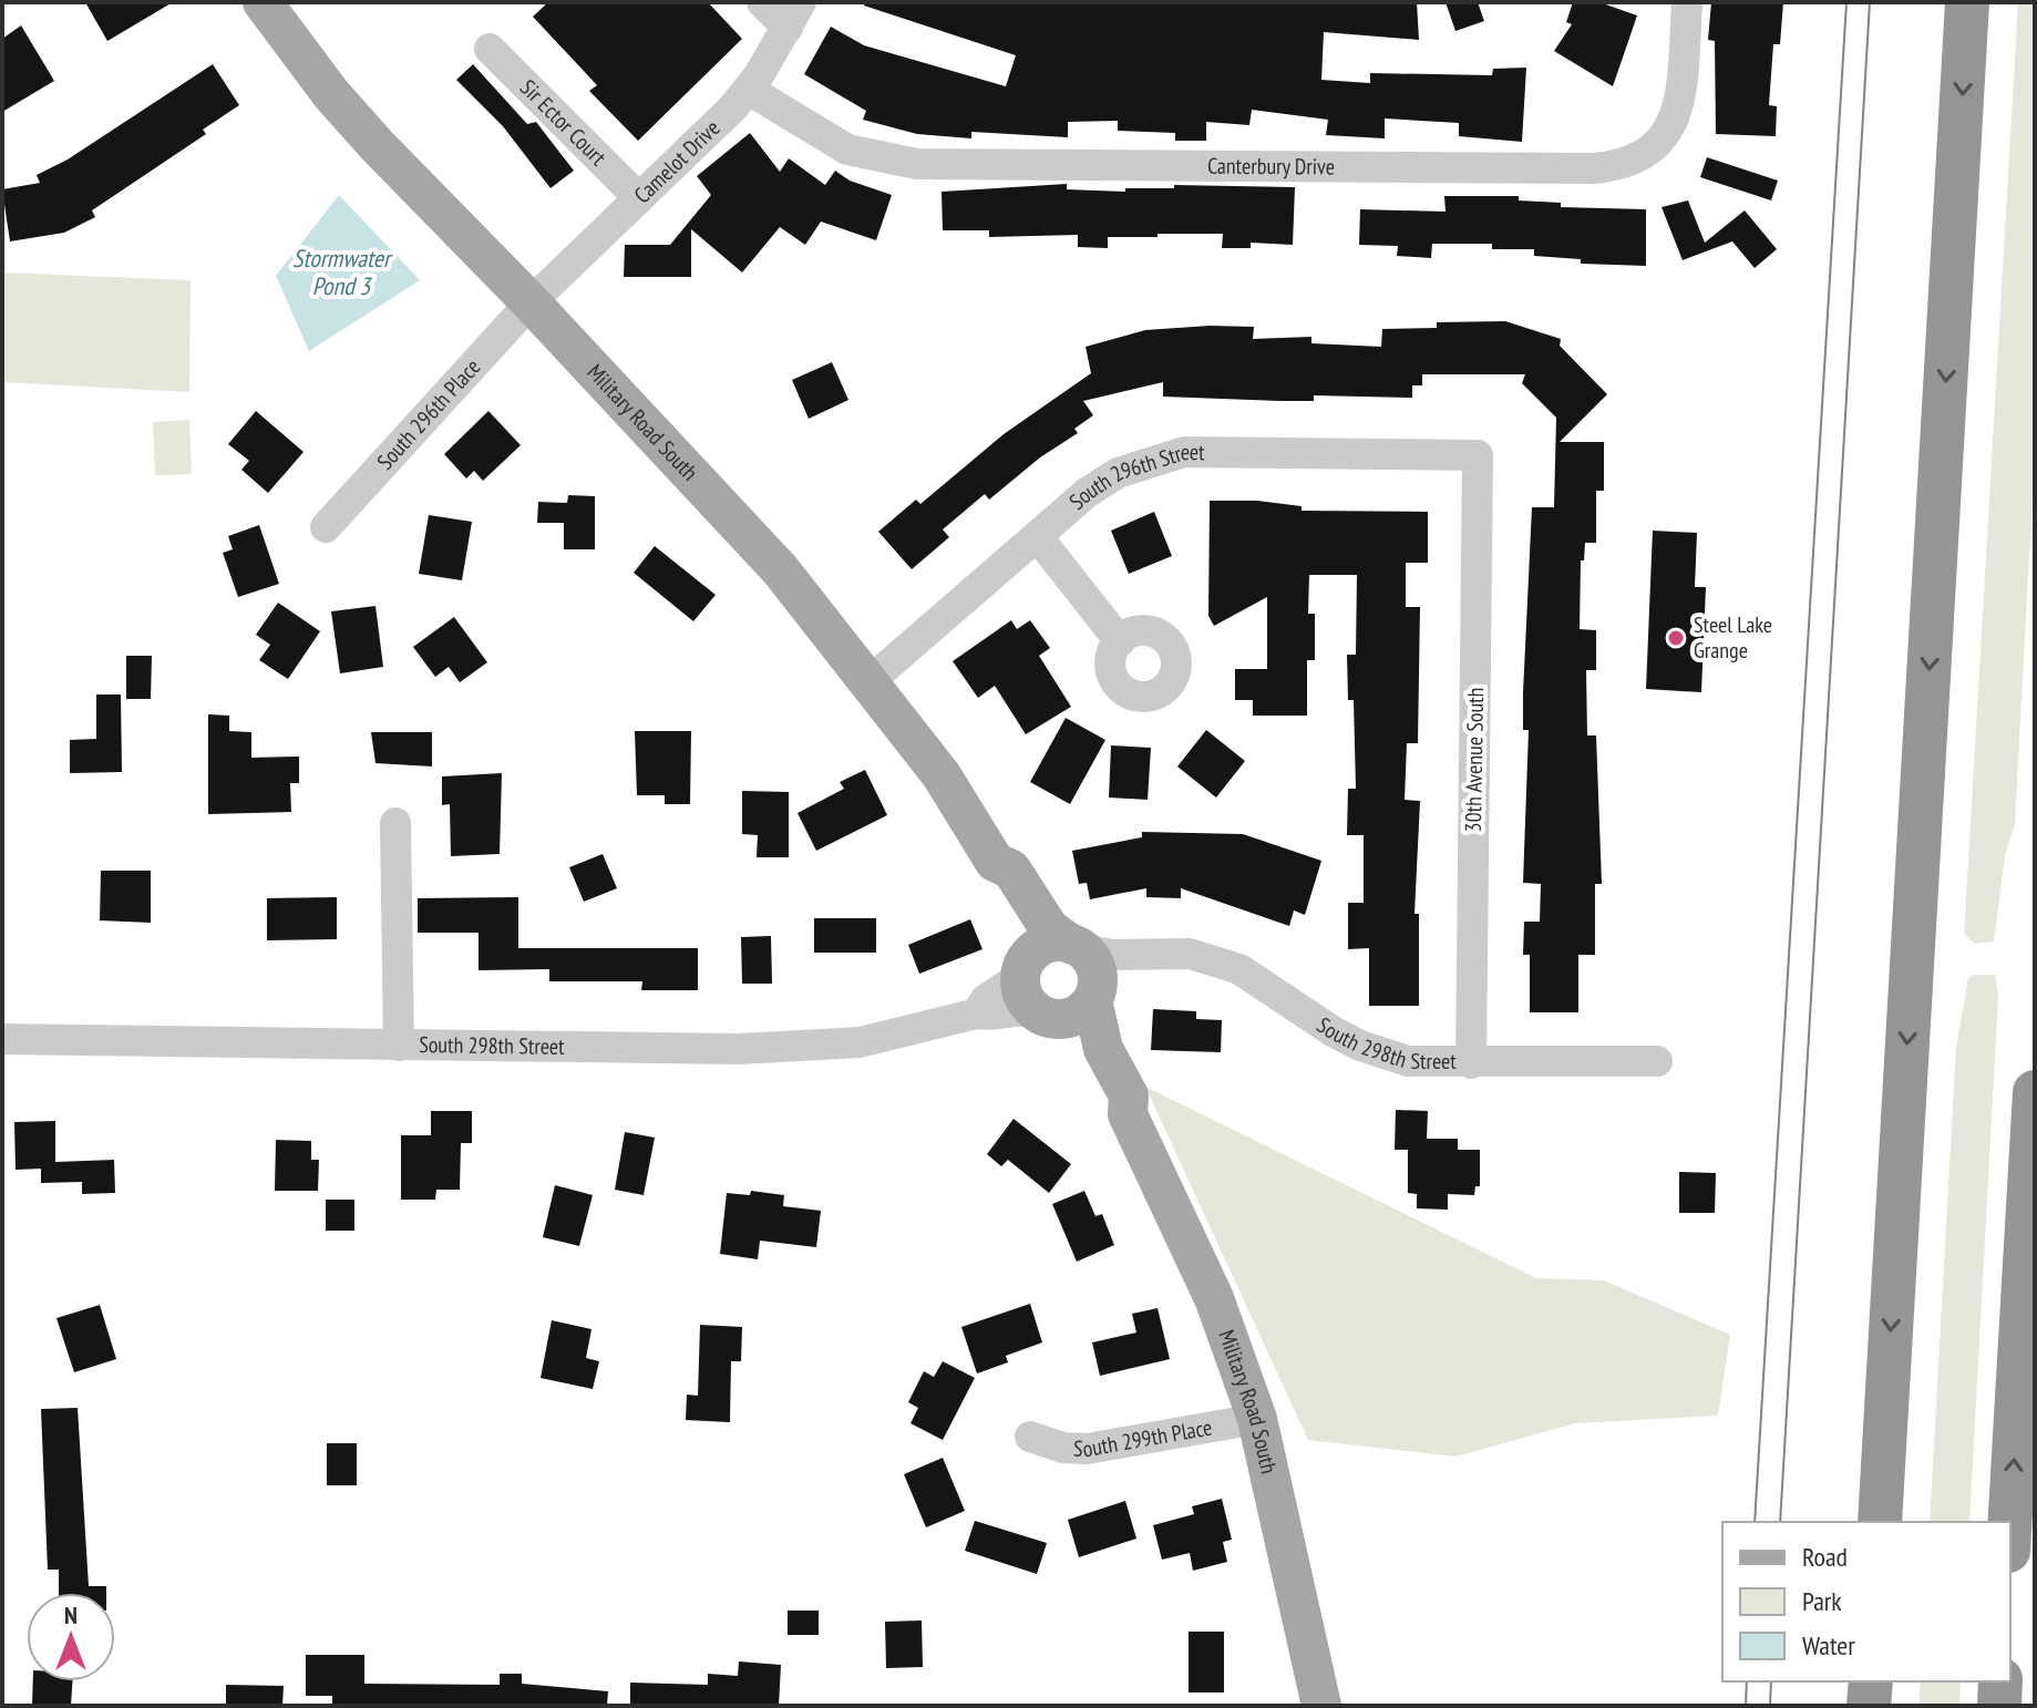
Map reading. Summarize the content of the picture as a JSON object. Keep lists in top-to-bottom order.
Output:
{
  "streets": {
    "main road": ["Military Road South"],
    "street": [
      "Sir Ector Court",
      "Camelot Drive",
      "Canterbury Drive",
      "South 296th Place",
      "South 296th Street",
      "30th Avenue South",
      "South 298th Street",
      "South 299th Place"
    ]
  },
  "crossings": [
    ["Sir Ector Court", "Camelot Drive"],
    ["Camelot Drive", "Canterbury Drive"],
    ["Camelot Drive", "South 296th Place"],
    ["Camelot Drive", "Military Road South"],
    ["South 296th Place", "Military Road South"],
    ["Military Road South", "South 296th Street"],
    ["Military Road South", "South 298th Street"],
    ["Military Road South", "South 299th Place"],
    ["South 296th Street", "30th Avenue South"],
    ["30th Avenue South", "South 298th Street"]
  ],
  "water": ["Stormwater Pond 3"],
  "places": ["Steel Lake Grange"],
  "legend": ["Road", "Park", "Water"],
  "north": "top"
}
